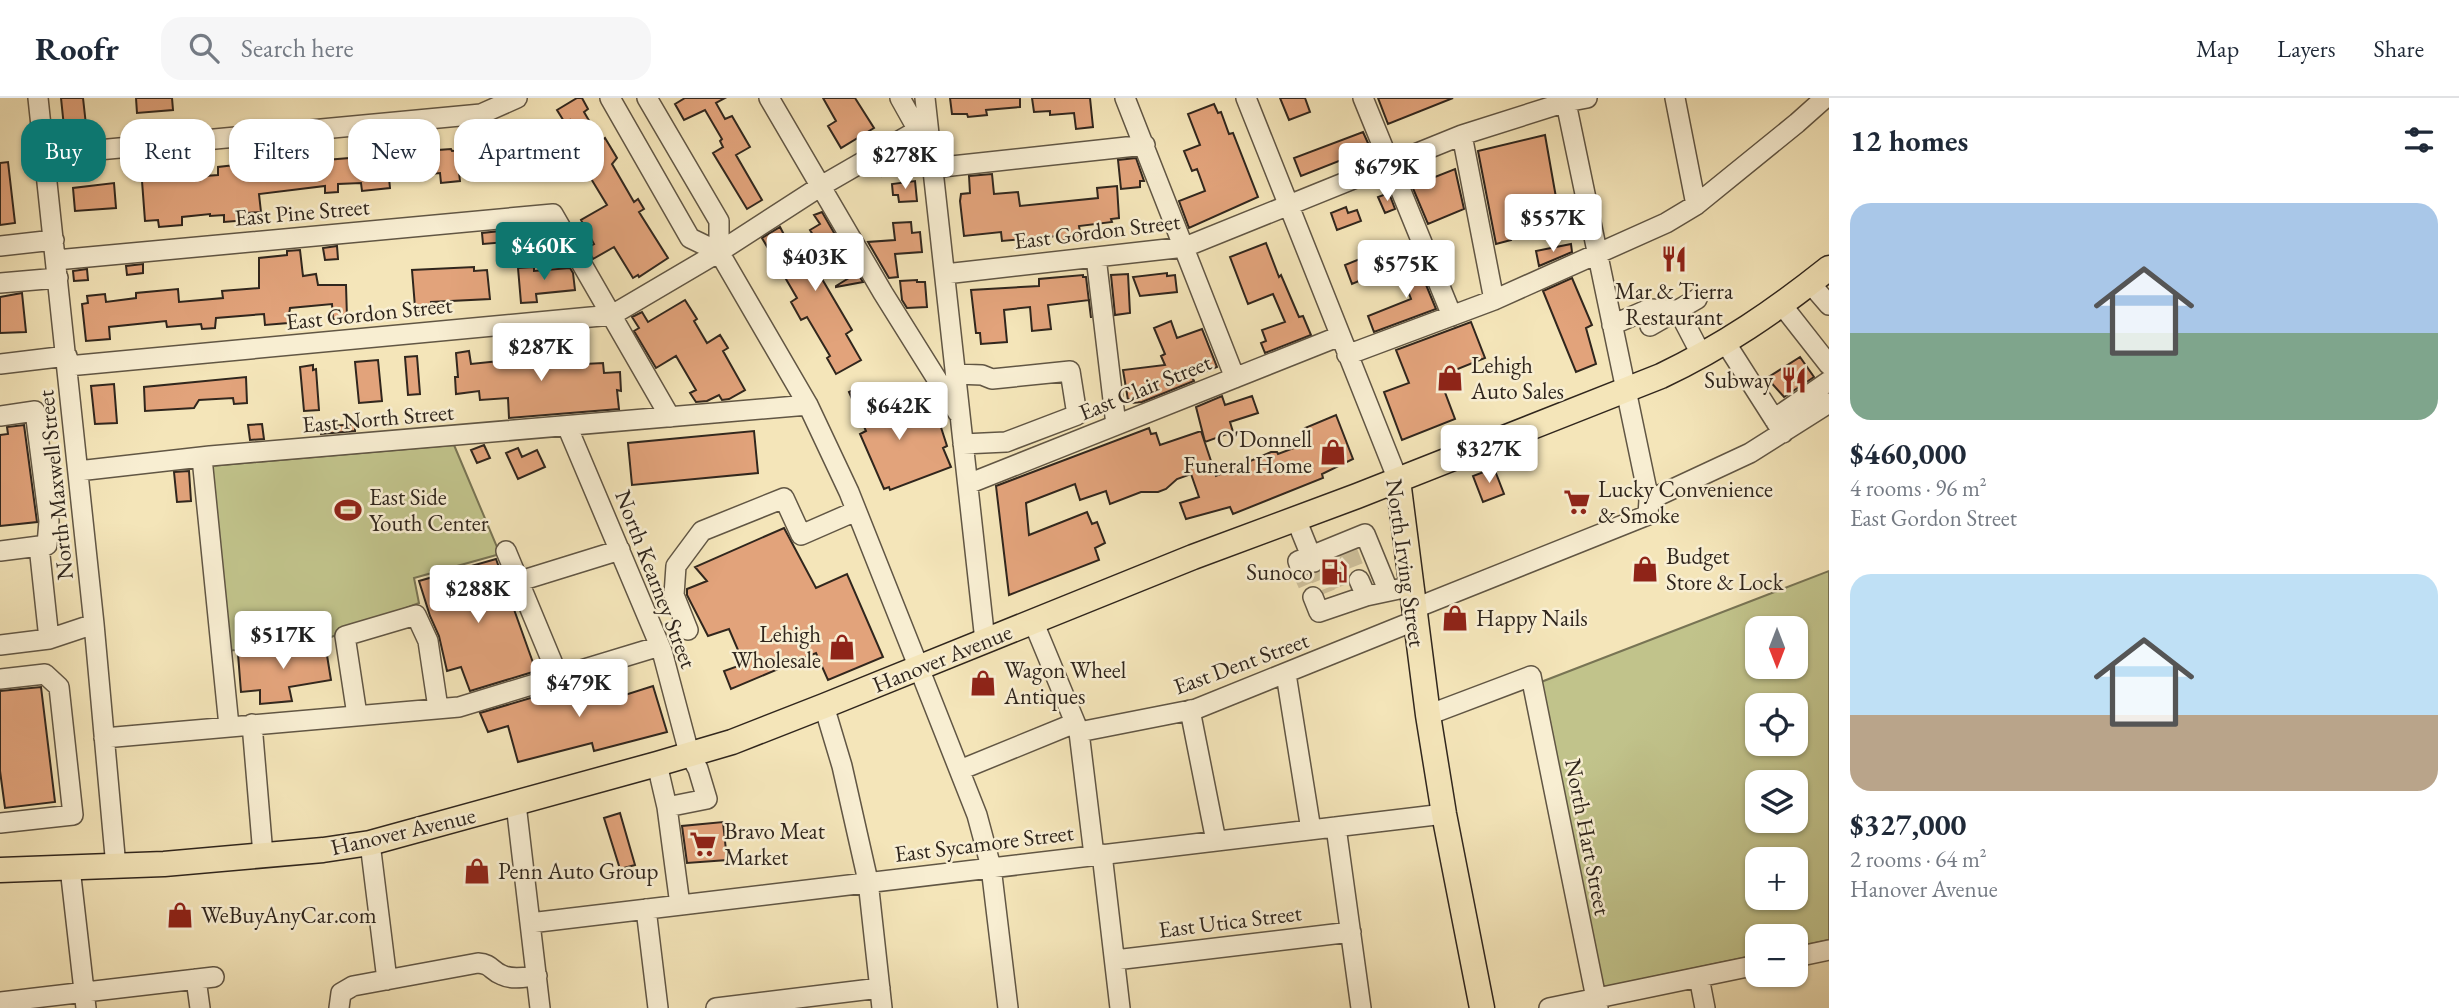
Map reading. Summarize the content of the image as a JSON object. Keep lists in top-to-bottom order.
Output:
{
  "streets": {
    "main road": ["North Irving Street", "Hanover Avenue"],
    "street": [
      "East Pine Street",
      "East Gordon Street",
      "East Clair Street",
      "East North Street",
      "North Maxwell Street",
      "North Kearney Street",
      "East Dent Street",
      "North Hart Street",
      "East Sycamore Street",
      "East Utica Street"
    ]
  },
  "crossings": [
    ["East Pine Street", "East Gordon Street"],
    ["East Pine Street", "North Maxwell Street"],
    ["East Gordon Street", "North Maxwell Street"],
    ["East Gordon Street", "North Irving Street"],
    ["East Clair Street", "North Irving Street"],
    ["East North Street", "North Maxwell Street"],
    ["East North Street", "North Kearney Street"],
    ["North Maxwell Street", "Hanover Avenue"],
    ["North Irving Street", "Hanover Avenue"],
    ["North Irving Street", "East Dent Street"],
    ["North Irving Street", "North Hart Street"],
    ["North Irving Street", "East Sycamore Street"],
    ["North Kearney Street", "Hanover Avenue"]
  ],
  "places": {
    "restaurant": ["Mar & Tierra Restaurant", "Subway"],
    "shop": [
      "Lehigh Auto Sales",
      "O'Donnell Funeral Home",
      "Budget Store & Lock",
      "Happy Nails",
      "Lehigh Wholesale",
      "Wagon Wheel Antiques",
      "Penn Auto Group",
      "WeBuyAnyCar.com"
    ],
    "supermarket": ["Lucky Convenience & Smoke", "Bravo Meat Market"],
    "sports": ["East Side Youth Center"],
    "fuel station": ["Sunoco"]
  },
  "north": "bottom",
  "page": {
    "header": "Roofr",
    "search": "Search here",
    "nav": ["Map", "Layers", "Share"],
    "heading": "12 homes",
    "chip": [
      "Buy",
      "Rent",
      "Filters",
      "New",
      "Apartment"
    ],
    "price": [
      "$278K",
      "$679K",
      "$557K",
      "$460K",
      "$403K",
      "$575K",
      "$287K",
      "$642K",
      "$327K",
      "$288K",
      "$517K",
      "$479K"
    ],
    "list": [
      {
        "name": "$460,000",
        "note": "4 rooms · 96 m² · East Gordon Street"
      },
      {
        "name": "$327,000",
        "note": "2 rooms · 64 m² · Hanover Avenue"
      }
    ],
    "map_buttons": ["+", "−"]
  }
}
